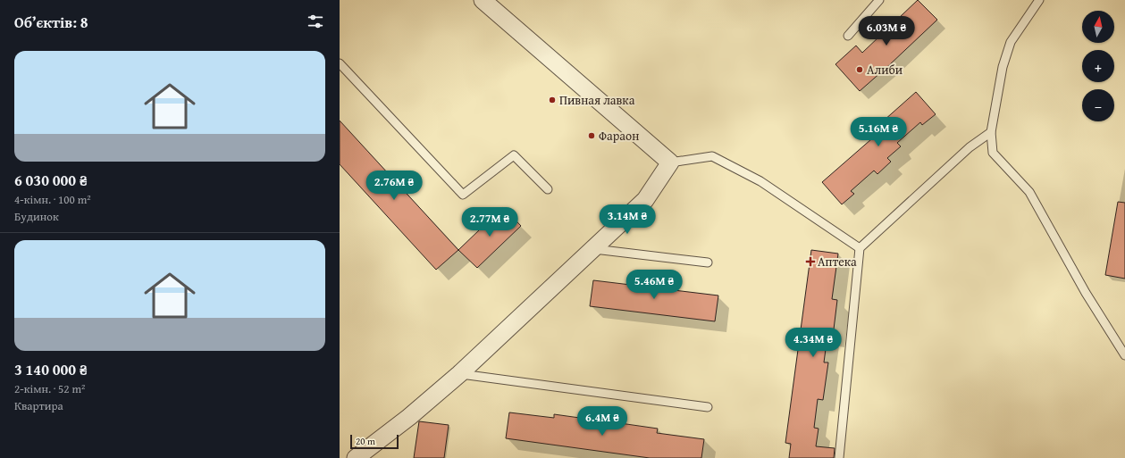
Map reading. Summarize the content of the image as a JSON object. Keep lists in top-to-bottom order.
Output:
{
  "places": {
    "other": ["Алиби", "Пивная лавка", "Фараон"],
    "health": ["Аптека"]
  },
  "scale_bar": "20 m",
  "north": "top",
  "page": {
    "heading": "Об’єктів: 8",
    "map_buttons": ["+", "−"],
    "price": [
      "6.03M ₴",
      "5.16M ₴",
      "2.76M ₴",
      "3.14M ₴",
      "2.77M ₴",
      "5.46M ₴",
      "4.34M ₴",
      "6.4M ₴"
    ],
    "list": [
      {
        "name": "6 030 000 ₴",
        "note": "4-кімн. · 100 m² · Будинок"
      },
      {
        "name": "3 140 000 ₴",
        "note": "2-кімн. · 52 m² · Квартира"
      }
    ],
    "scale": "20 m"
  }
}
